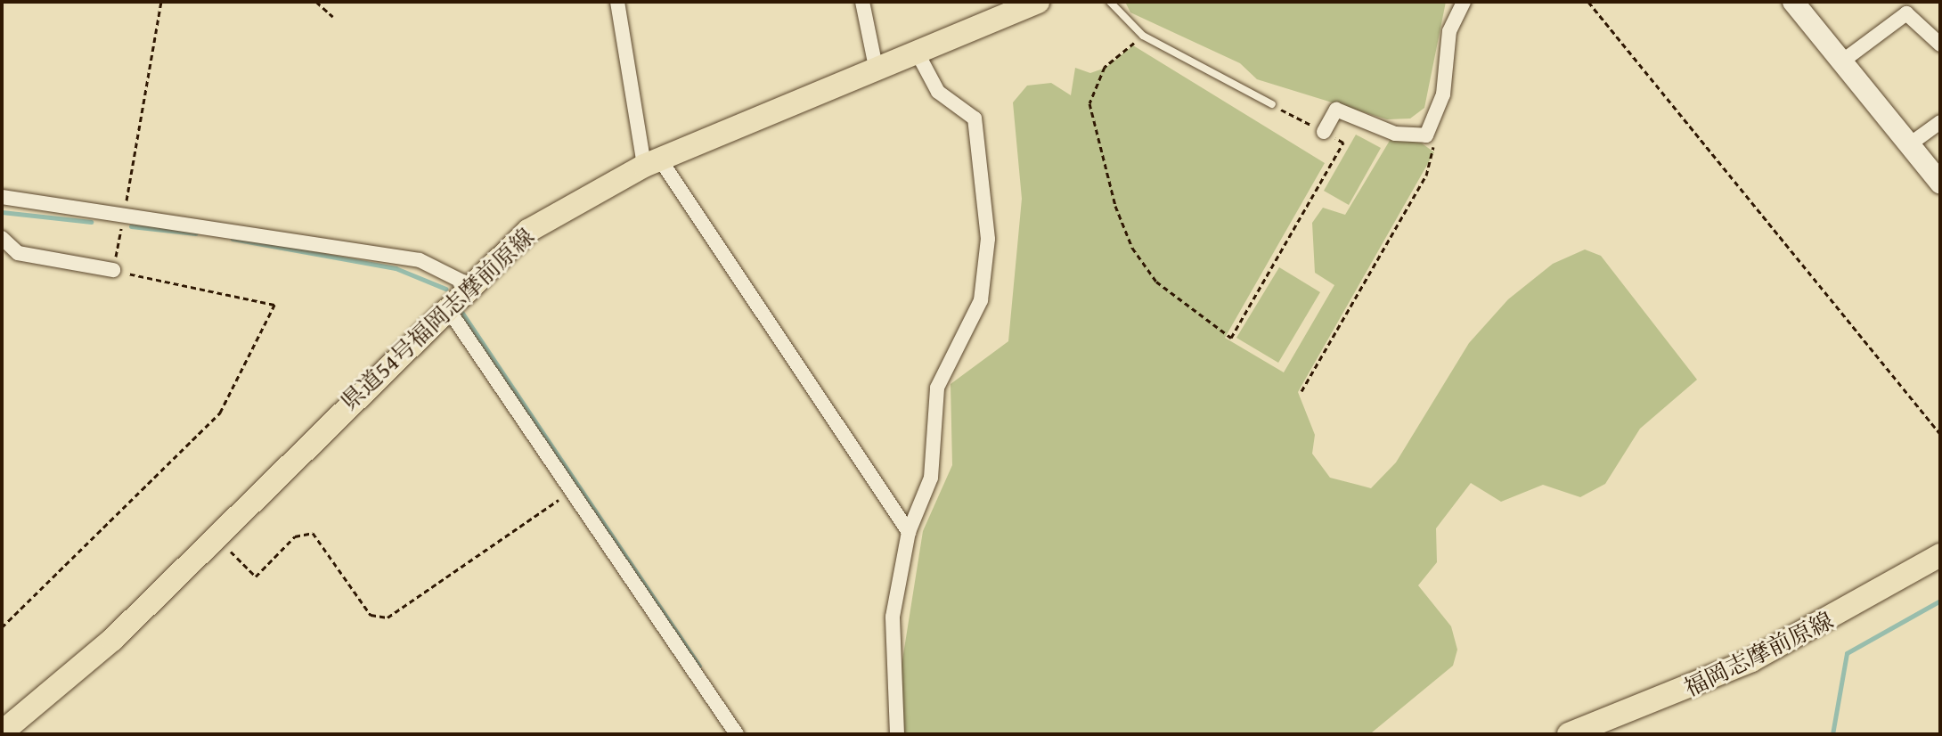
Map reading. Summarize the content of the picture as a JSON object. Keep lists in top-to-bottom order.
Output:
{
  "streets": {
    "main road": ["県道54号福岡志摩前原線", "福岡志摩前原線"]
  }
}
